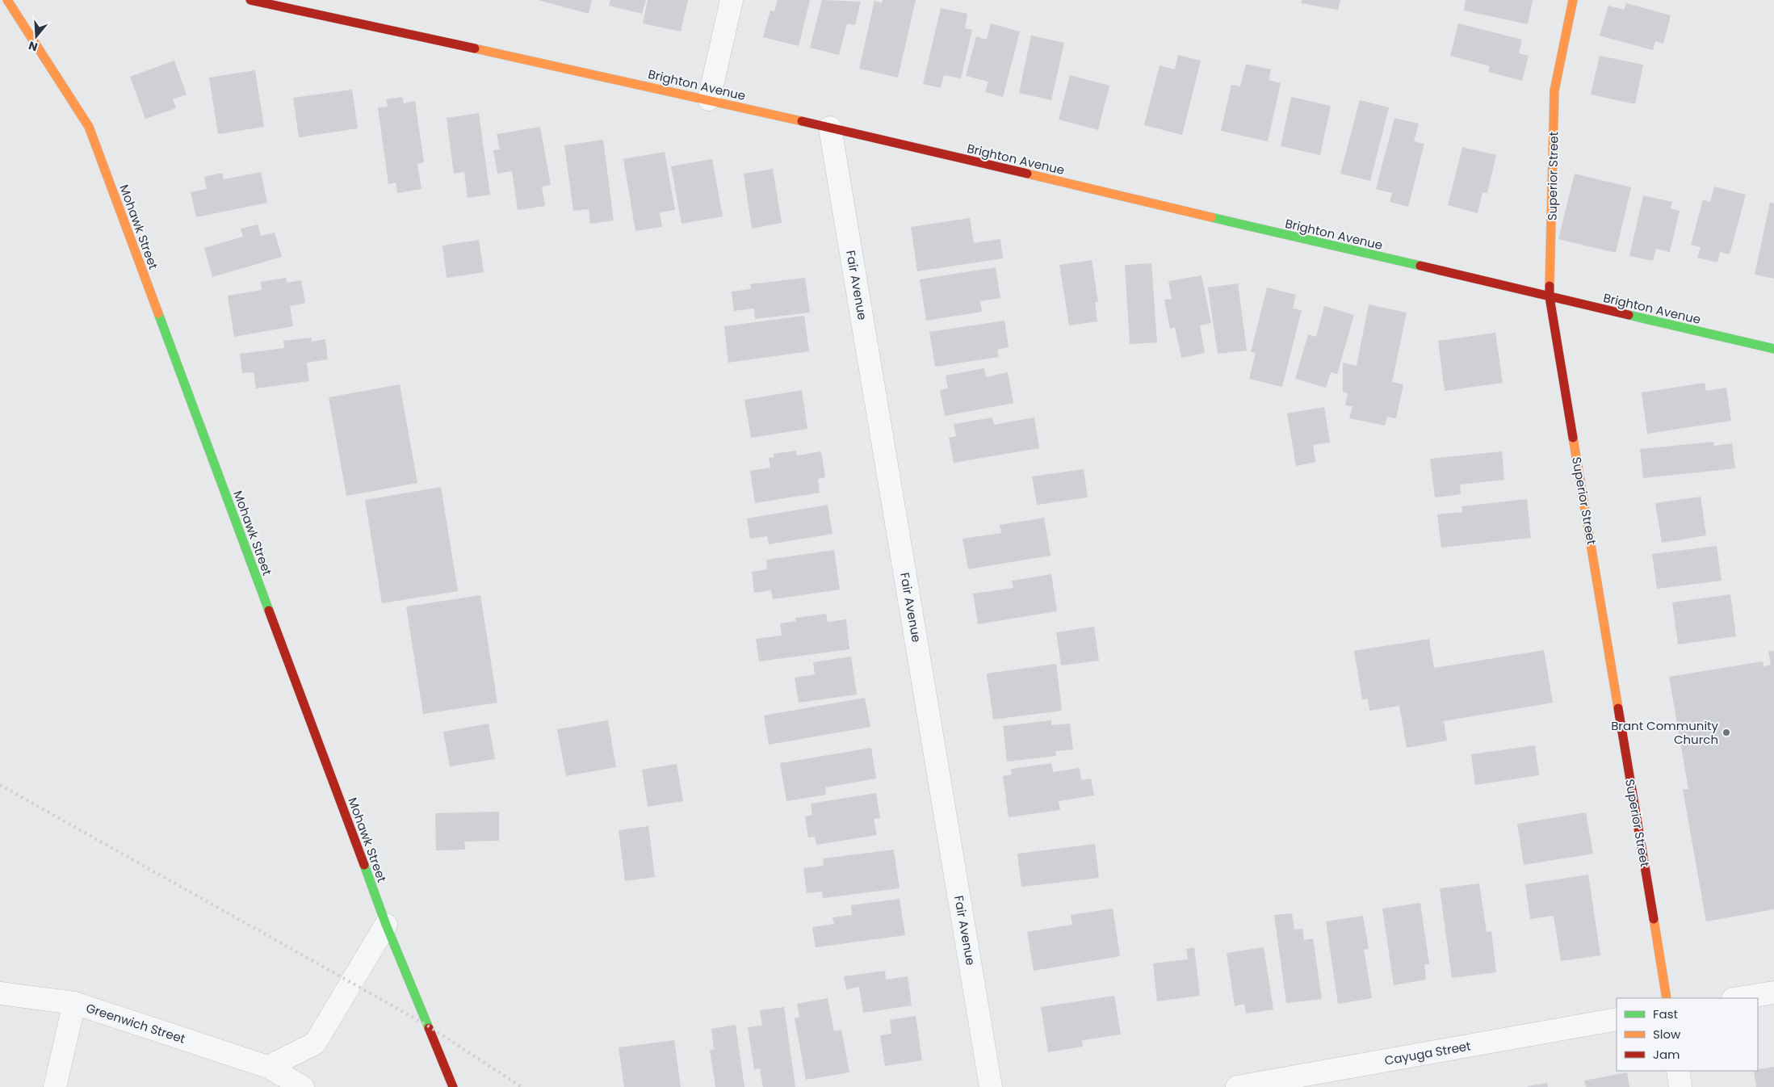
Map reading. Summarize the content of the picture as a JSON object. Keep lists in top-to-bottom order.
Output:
{
  "streets": {
    "street": [
      "Brighton Avenue",
      "Superior Street",
      "Mohawk Street",
      "Fair Avenue",
      "Greenwich Street",
      "Cayuga Street"
    ]
  },
  "crossings": [
    ["Brighton Avenue", "Superior Street"],
    ["Brighton Avenue", "Fair Avenue"]
  ],
  "places": ["Brant Community Church"],
  "legend": ["Fast", "Slow", "Jam"],
  "north": "bottom"
}
